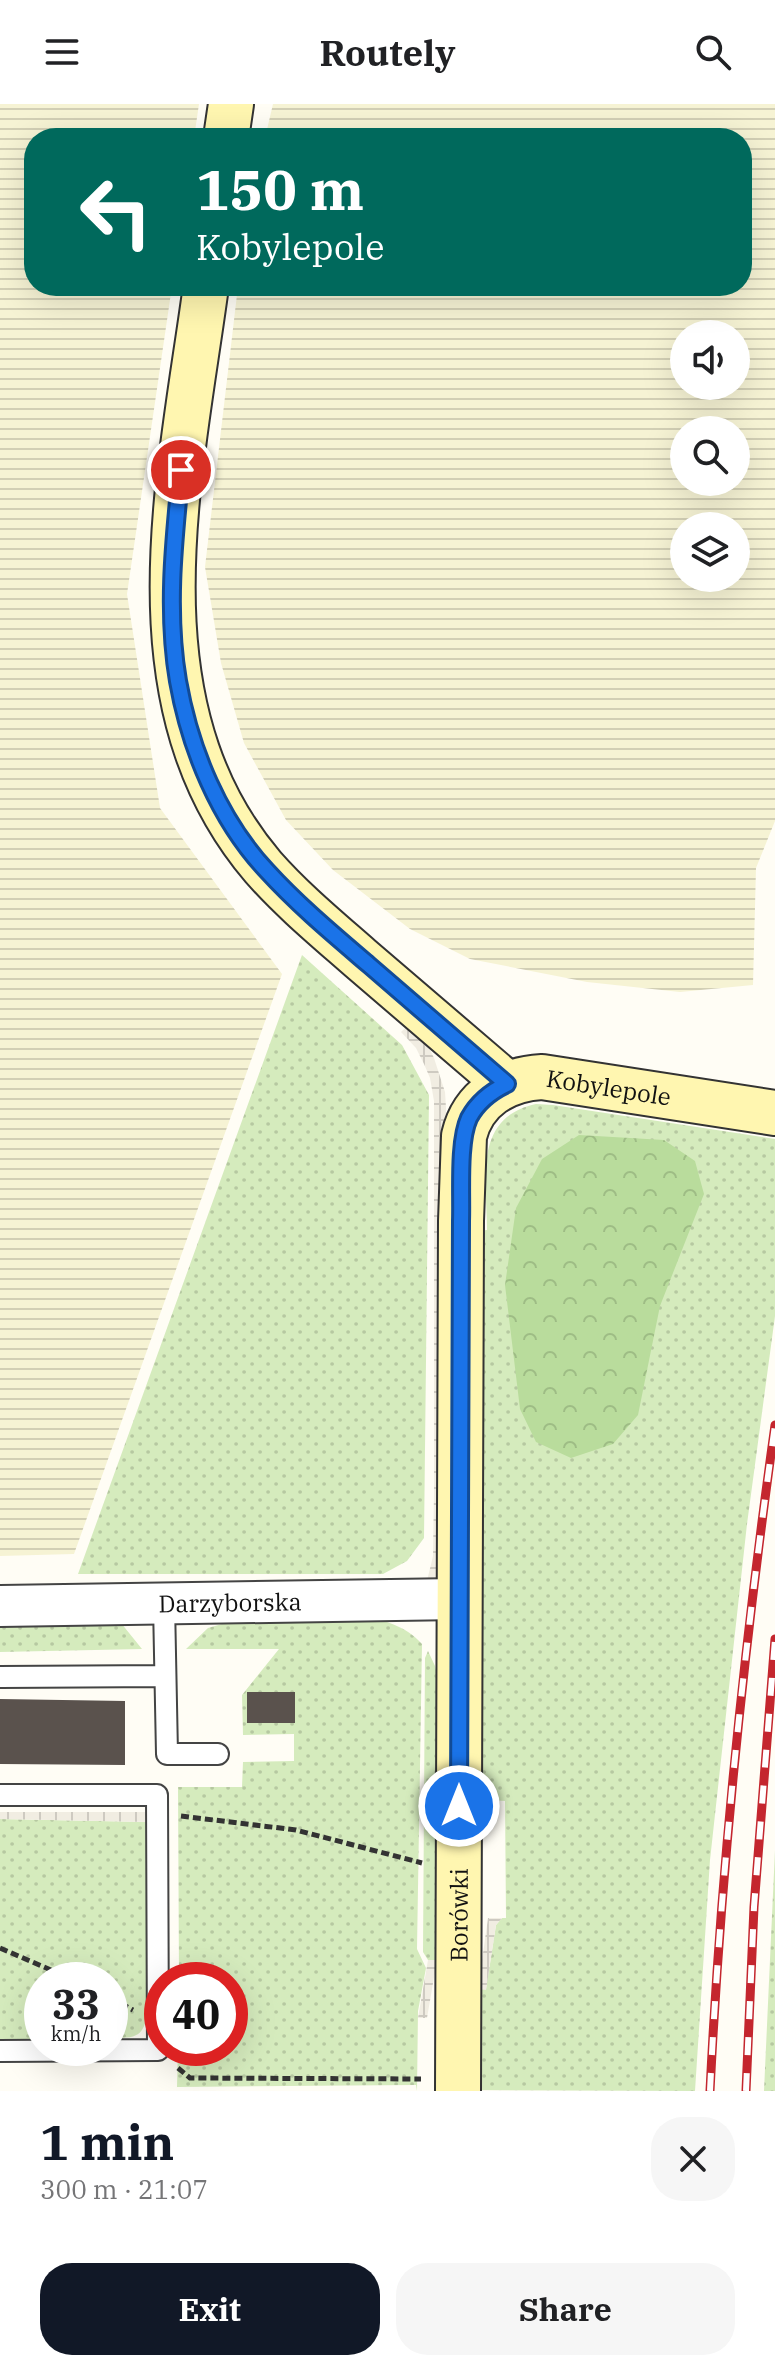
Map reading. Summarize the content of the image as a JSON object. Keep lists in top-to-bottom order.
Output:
{
  "streets": {
    "street": ["Kobylepole", "Darzyborska", "Borówki"]
  },
  "crossings": [
    ["Kobylepole", "Borówki"],
    ["Darzyborska", "Borówki"]
  ],
  "page": {
    "header": "Routely",
    "turn": ["150 m", "Kobylepole"],
    "speed": "33 km/h",
    "limit": "40",
    "heading": ["1 min", "300 m · 21:07"],
    "buttons": ["Exit", "Share"]
  }
}
